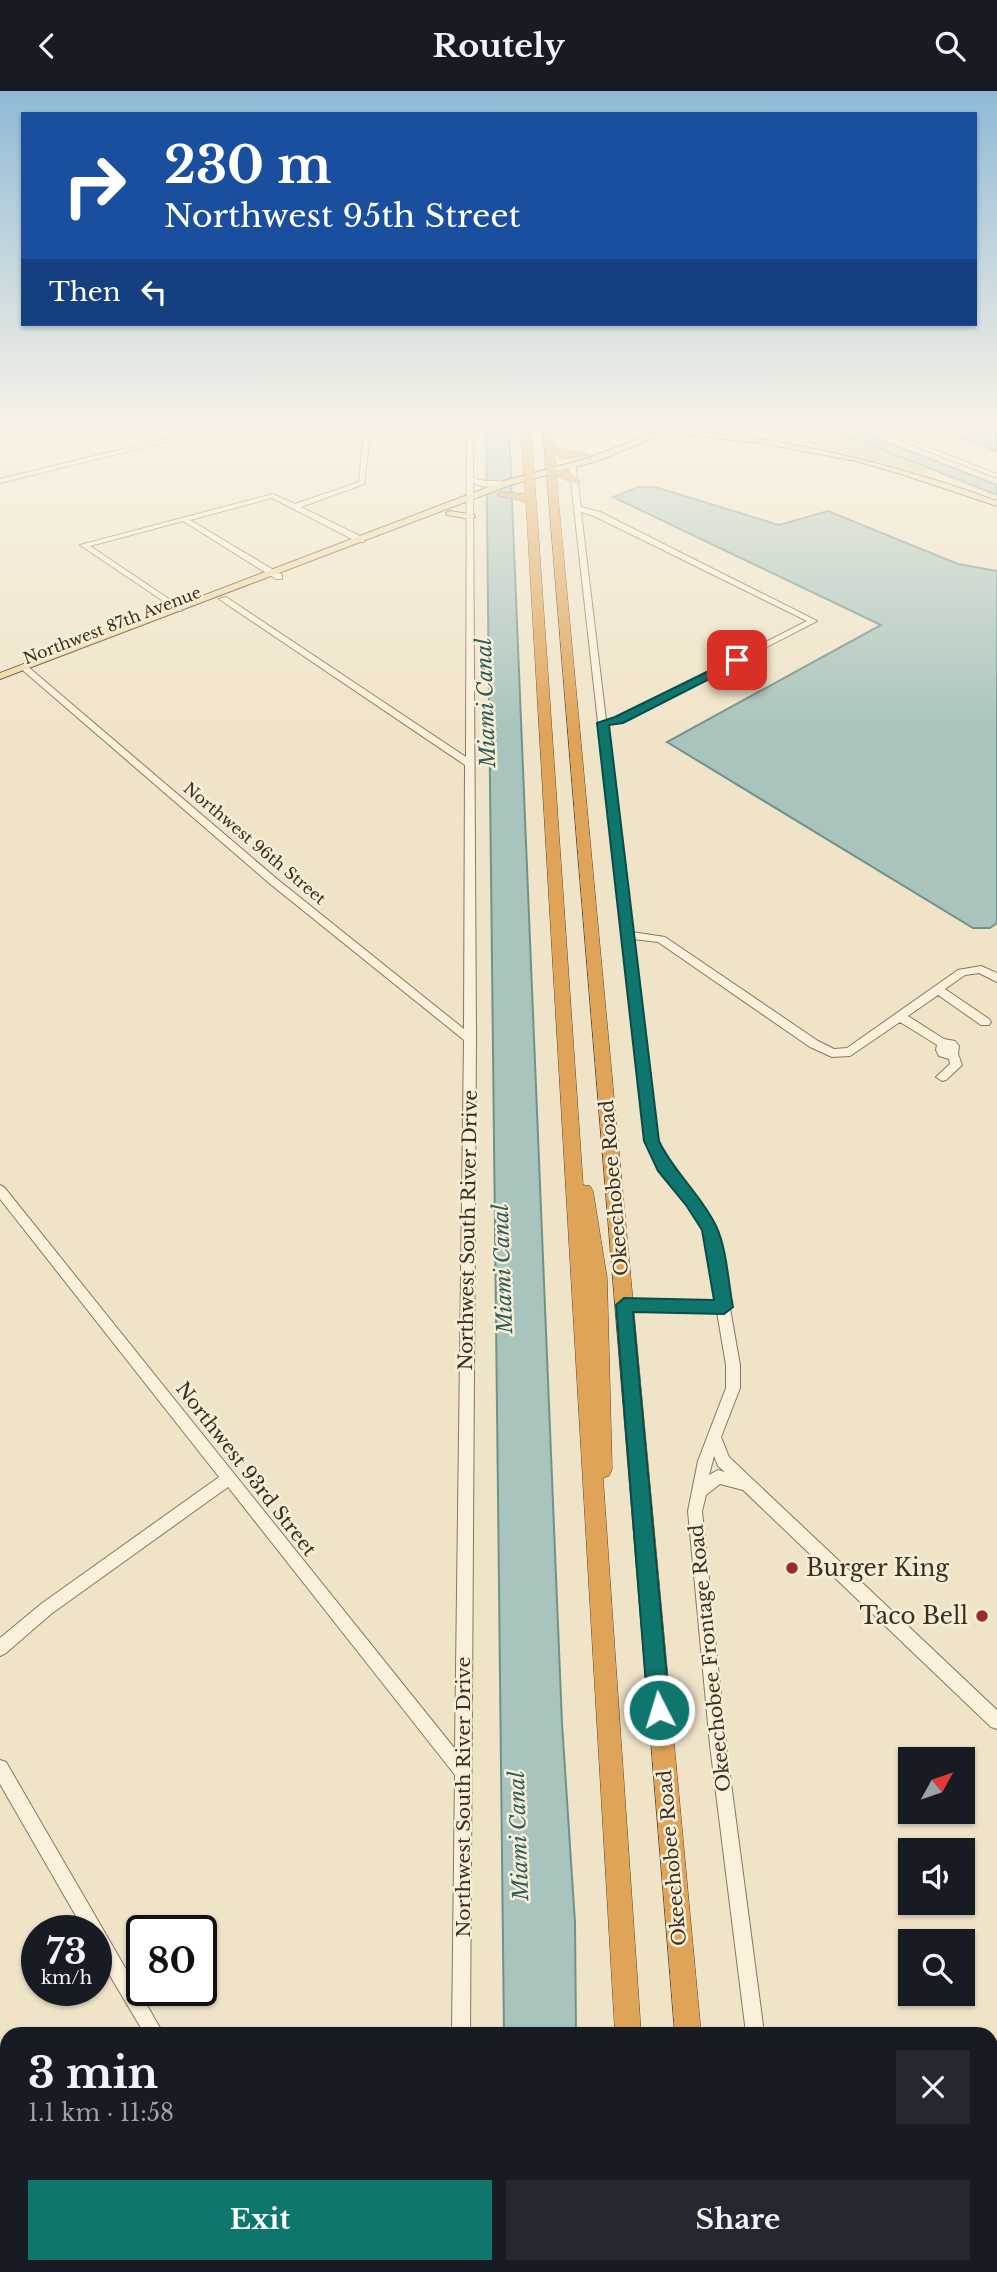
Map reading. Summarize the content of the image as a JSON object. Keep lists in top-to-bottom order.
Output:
{
  "streets": {
    "highway": ["Okeechobee Road"],
    "main road": ["Northwest 87th Avenue"],
    "street": [
      "Northwest 96th Street",
      "Northwest South River Drive",
      "Northwest 93rd Street",
      "Okeechobee Frontage Road"
    ]
  },
  "crossings": [
    ["Northwest 87th Avenue", "Northwest 96th Street"],
    ["Northwest 96th Street", "Northwest South River Drive"],
    ["Northwest South River Drive", "Northwest 93rd Street"]
  ],
  "water": ["Miami Canal"],
  "places": ["Burger King", "Taco Bell"],
  "north": "top right",
  "page": {
    "header": "Routely",
    "turn": ["230 m", "Northwest 95th Street"],
    "then": "Then",
    "speed": "73 km/h",
    "limit": "80",
    "heading": ["3 min", "1.1 km · 11:58"],
    "buttons": ["Exit", "Share"]
  }
}
